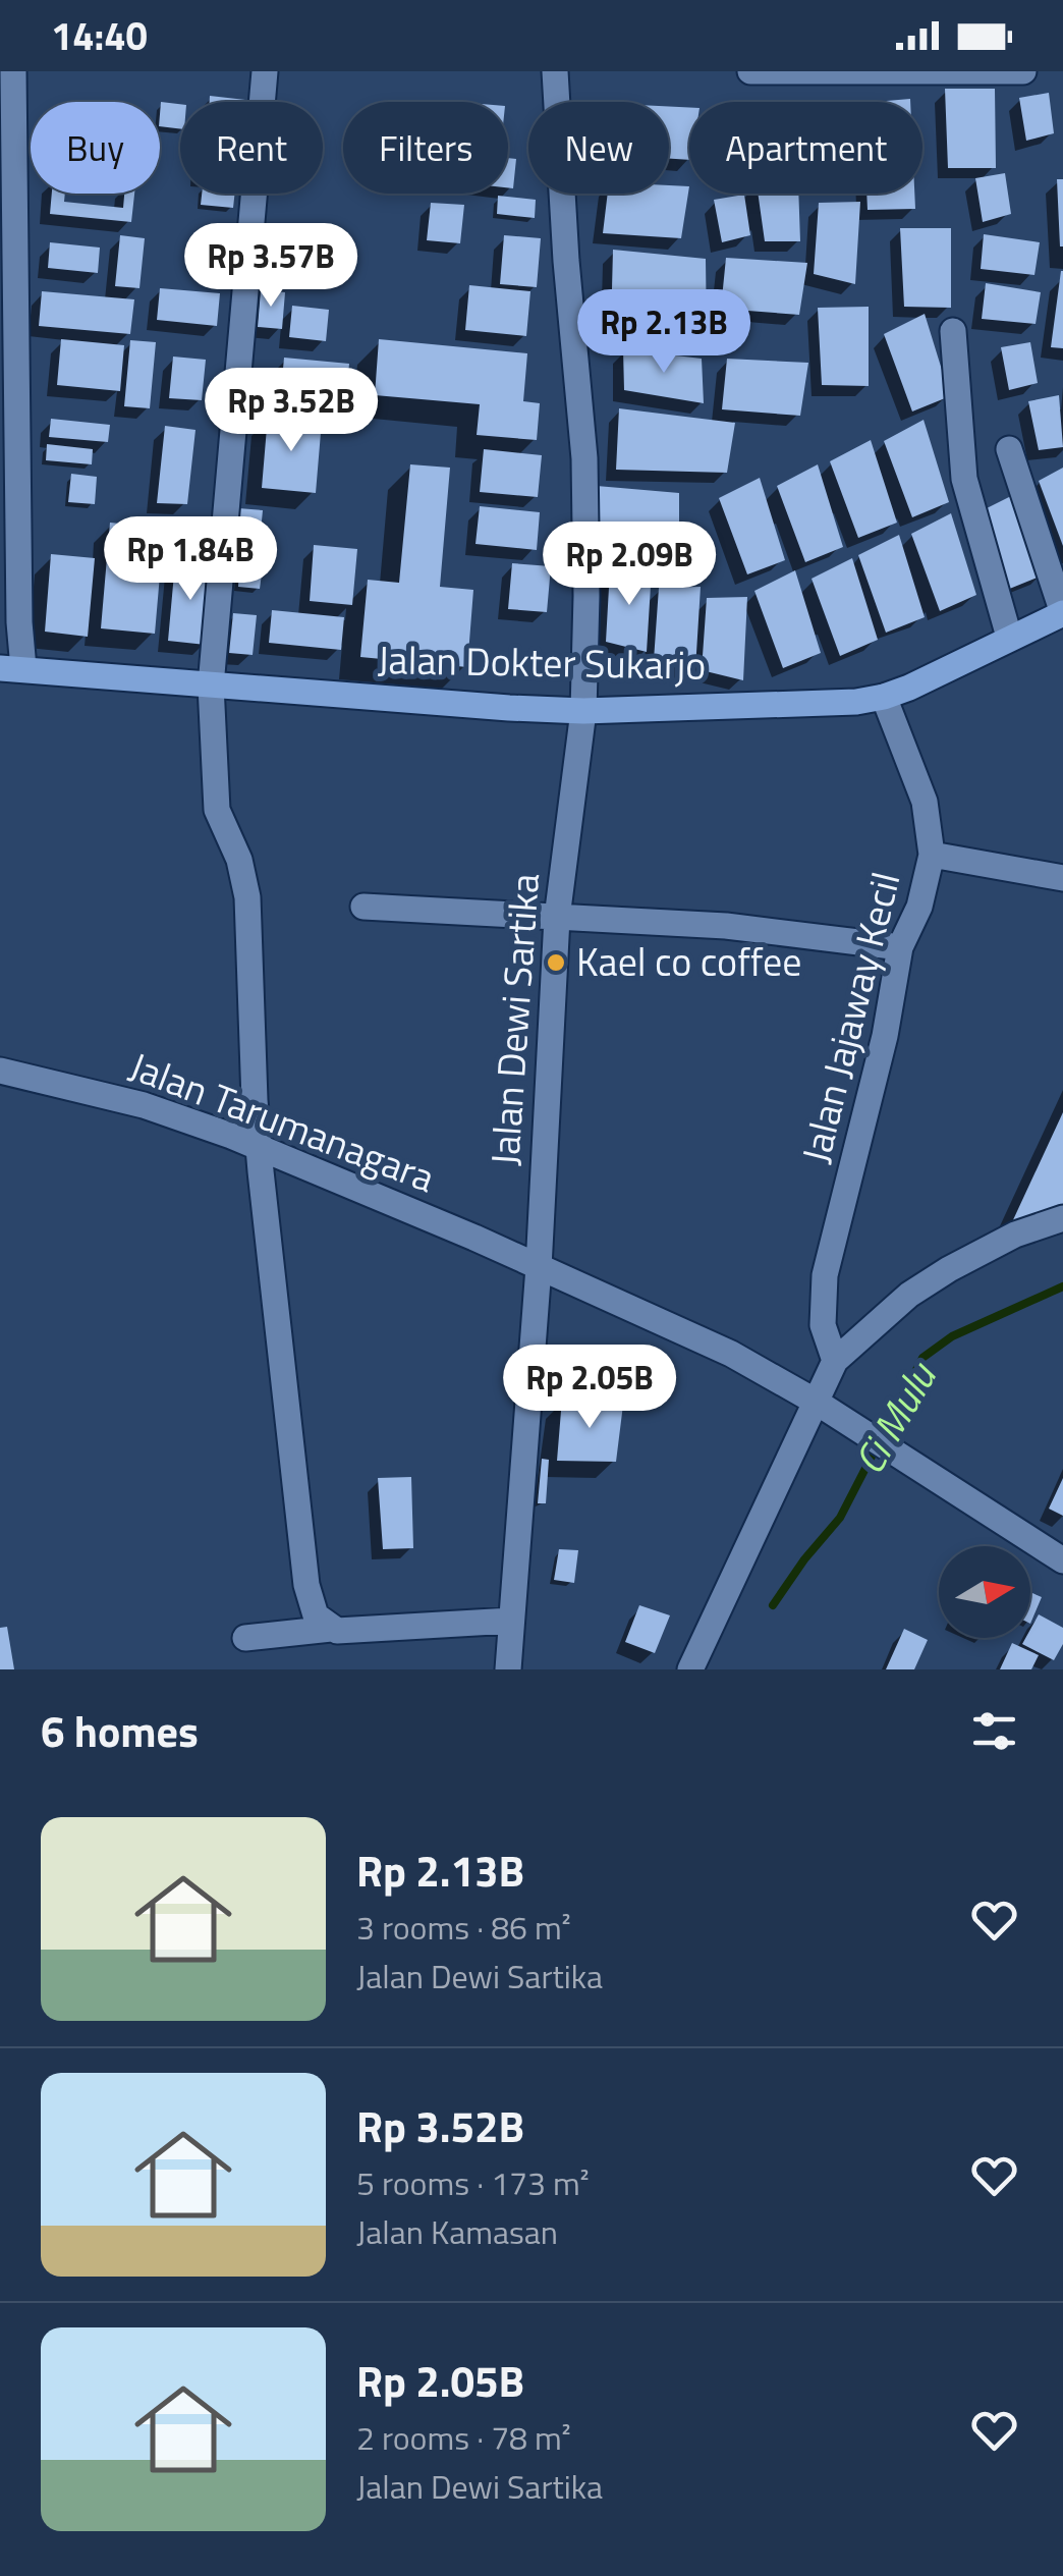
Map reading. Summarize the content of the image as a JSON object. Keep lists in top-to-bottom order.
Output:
{
  "streets": {
    "main road": ["Jalan Dokter Sukarjo"],
    "street": ["Jalan Jajaway Kecil", "Jalan Dewi Sartika", "Jalan Tarumanagara"]
  },
  "crossings": [
    ["Jalan Dokter Sukarjo", "Jalan Jajaway Kecil"],
    ["Jalan Dokter Sukarjo", "Jalan Dewi Sartika"],
    ["Jalan Dewi Sartika", "Jalan Tarumanagara"]
  ],
  "water": ["Ci Mulu"],
  "places": ["Kael co coffee"],
  "north": "right",
  "page": {
    "status": "14:40",
    "chip": [
      "Buy",
      "Rent",
      "Filters",
      "New",
      "Apartment"
    ],
    "price": [
      "Rp 3.57B",
      "Rp 2.13B",
      "Rp 3.52B",
      "Rp 1.84B",
      "Rp 2.09B",
      "Rp 2.05B"
    ],
    "heading": "6 homes",
    "list": [
      {
        "name": "Rp 2.13B",
        "note": "3 rooms · 86 m² · Jalan Dewi Sartika"
      },
      {
        "name": "Rp 3.52B",
        "note": "5 rooms · 173 m² · Jalan Kamasan"
      },
      {
        "name": "Rp 2.05B",
        "note": "2 rooms · 78 m² · Jalan Dewi Sartika"
      }
    ]
  }
}
